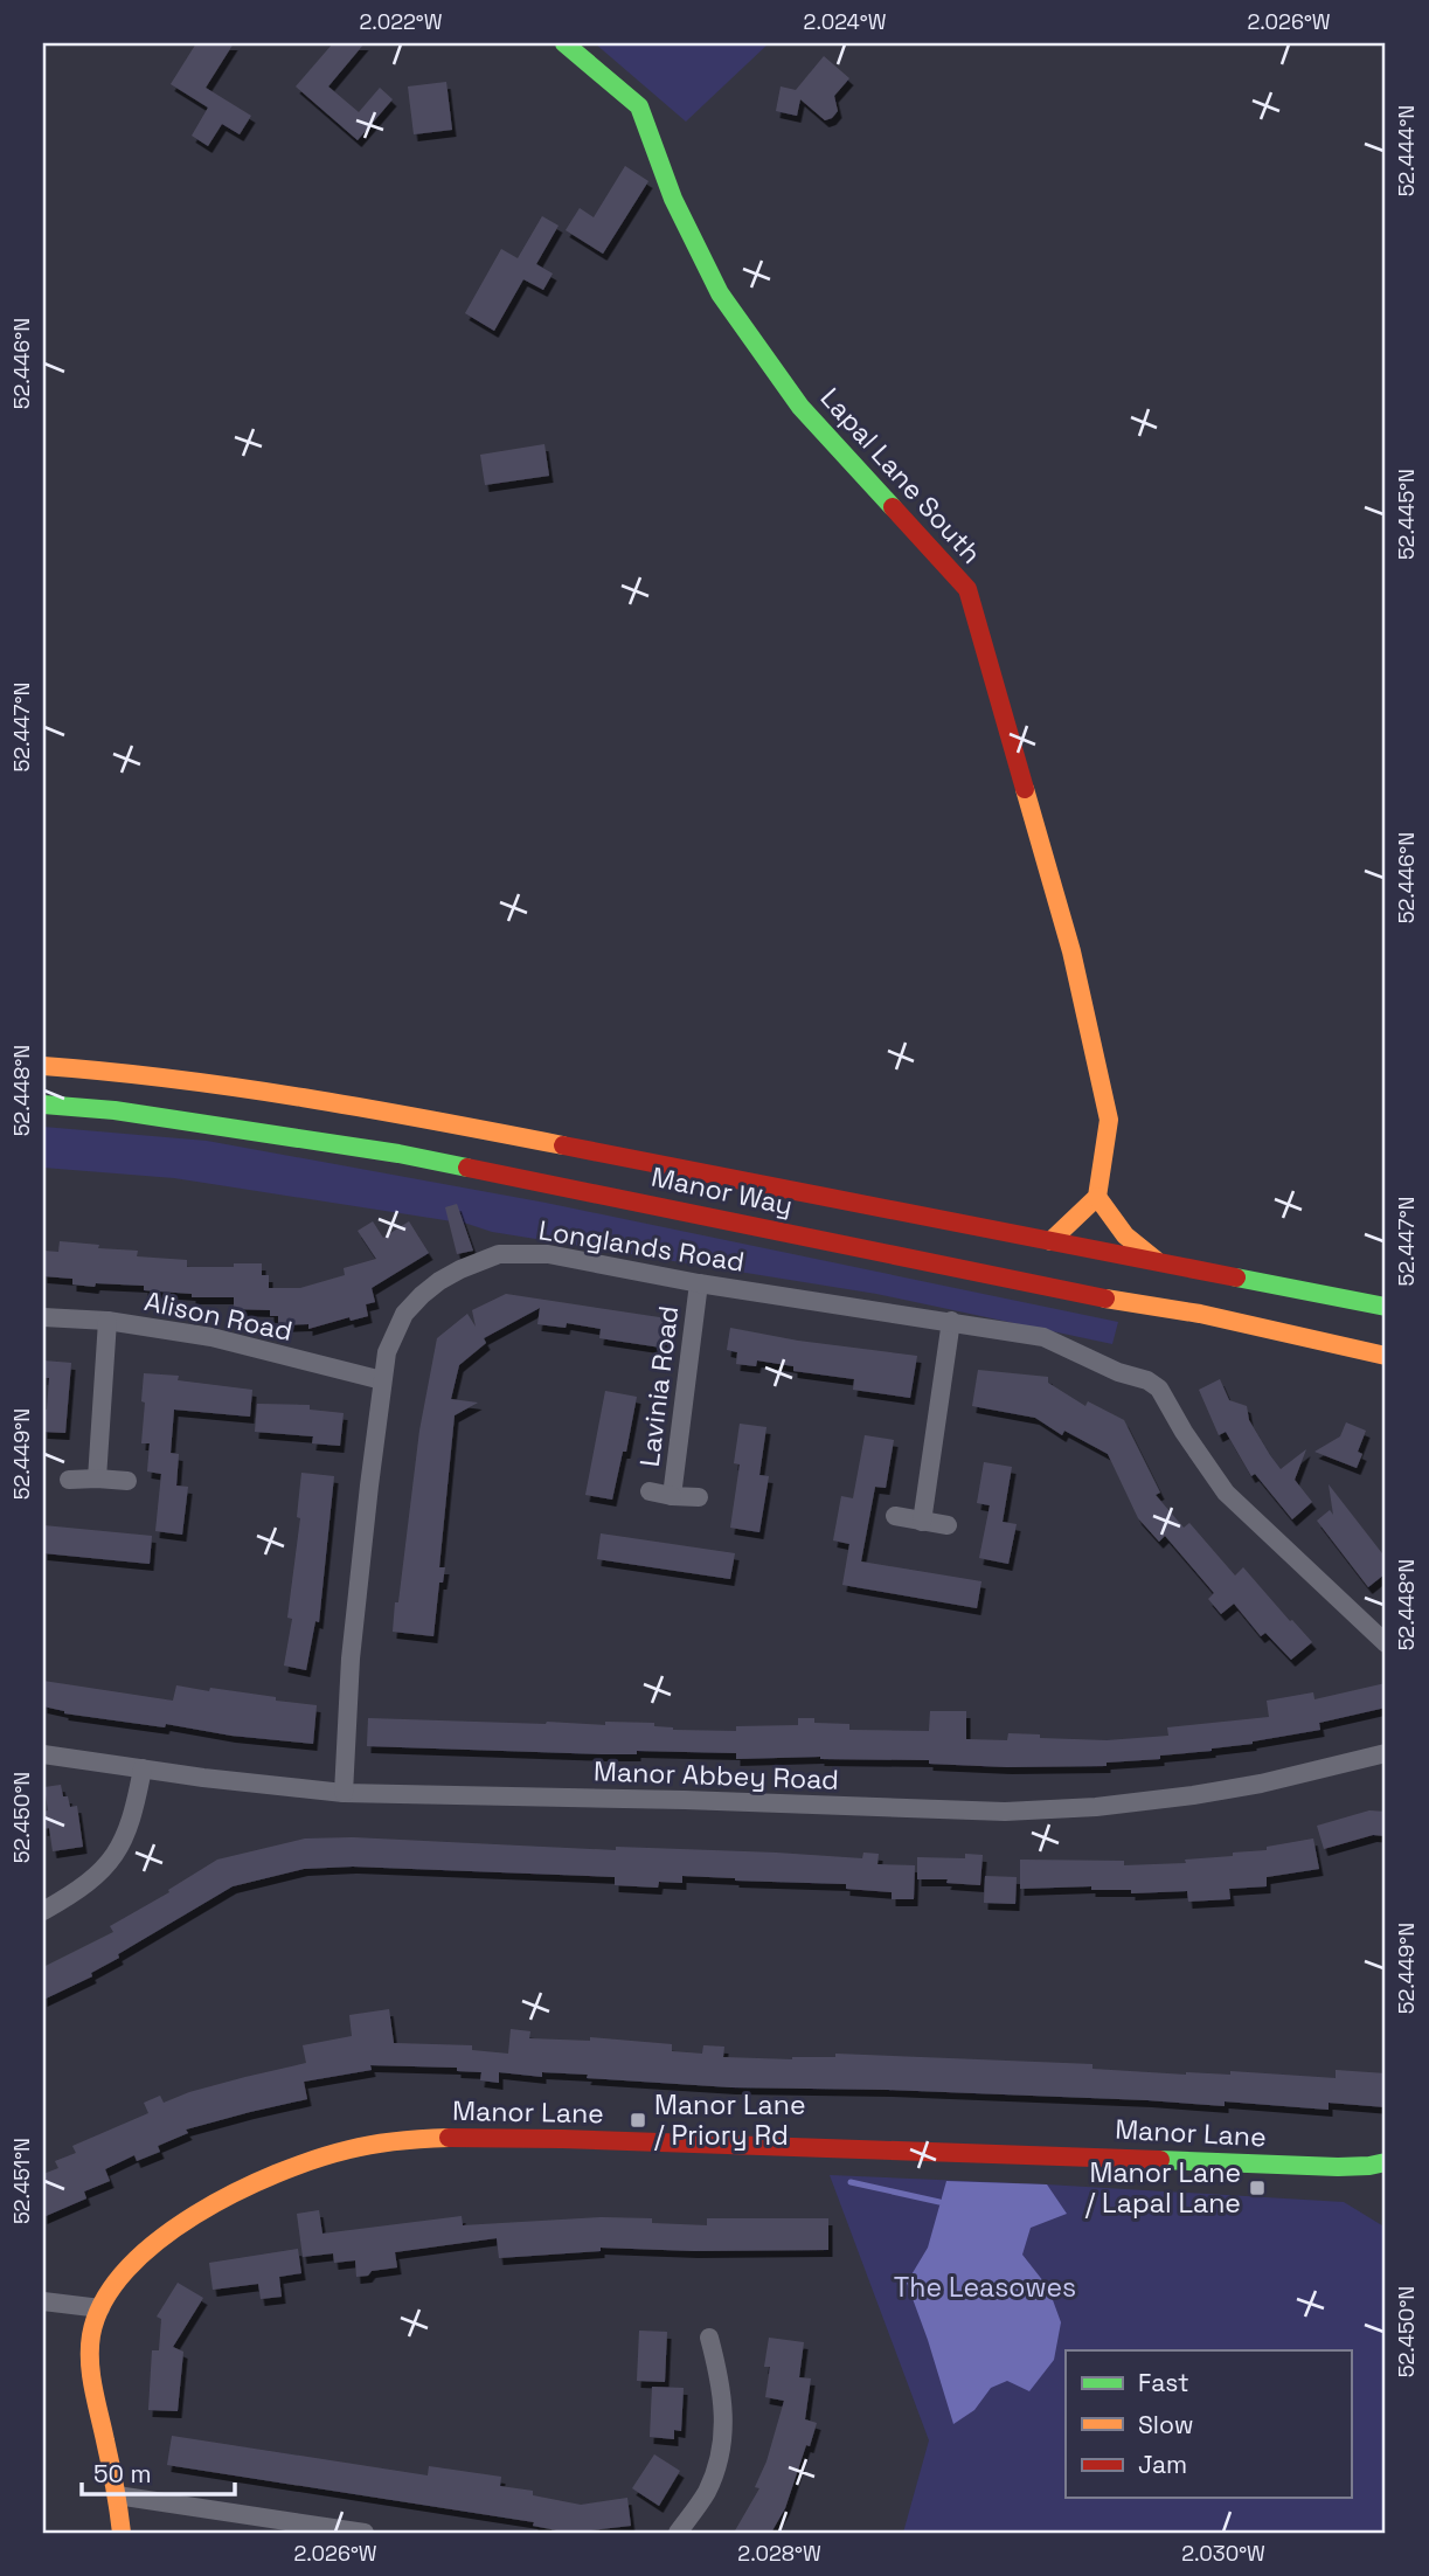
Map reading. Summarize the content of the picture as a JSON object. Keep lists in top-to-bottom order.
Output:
{
  "streets": {
    "main road": ["Lapal Lane South", "Manor Way", "Manor Lane"],
    "street": [
      "Longlands Road",
      "Alison Road",
      "Lavinia Road",
      "Manor Abbey Road"
    ]
  },
  "crossings": [
    ["Longlands Road", "Alison Road"],
    ["Longlands Road", "Lavinia Road"],
    ["Longlands Road", "Manor Abbey Road"]
  ],
  "parks": ["The Leasowes"],
  "places": {
    "transit": ["Manor Lane / Priory Rd", "Manor Lane / Lapal Lane"]
  },
  "legend": ["Fast", "Slow", "Jam"],
  "scale_bar": "50 m",
  "coordinates": [
    "2.022°W",
    "2.024°W",
    "2.026°W",
    "52.444°N",
    "52.446°N",
    "52.445°N",
    "52.447°N",
    "52.448°N",
    "52.449°N",
    "52.450°N",
    "52.451°N",
    "2.028°W",
    "2.030°W"
  ]
}
